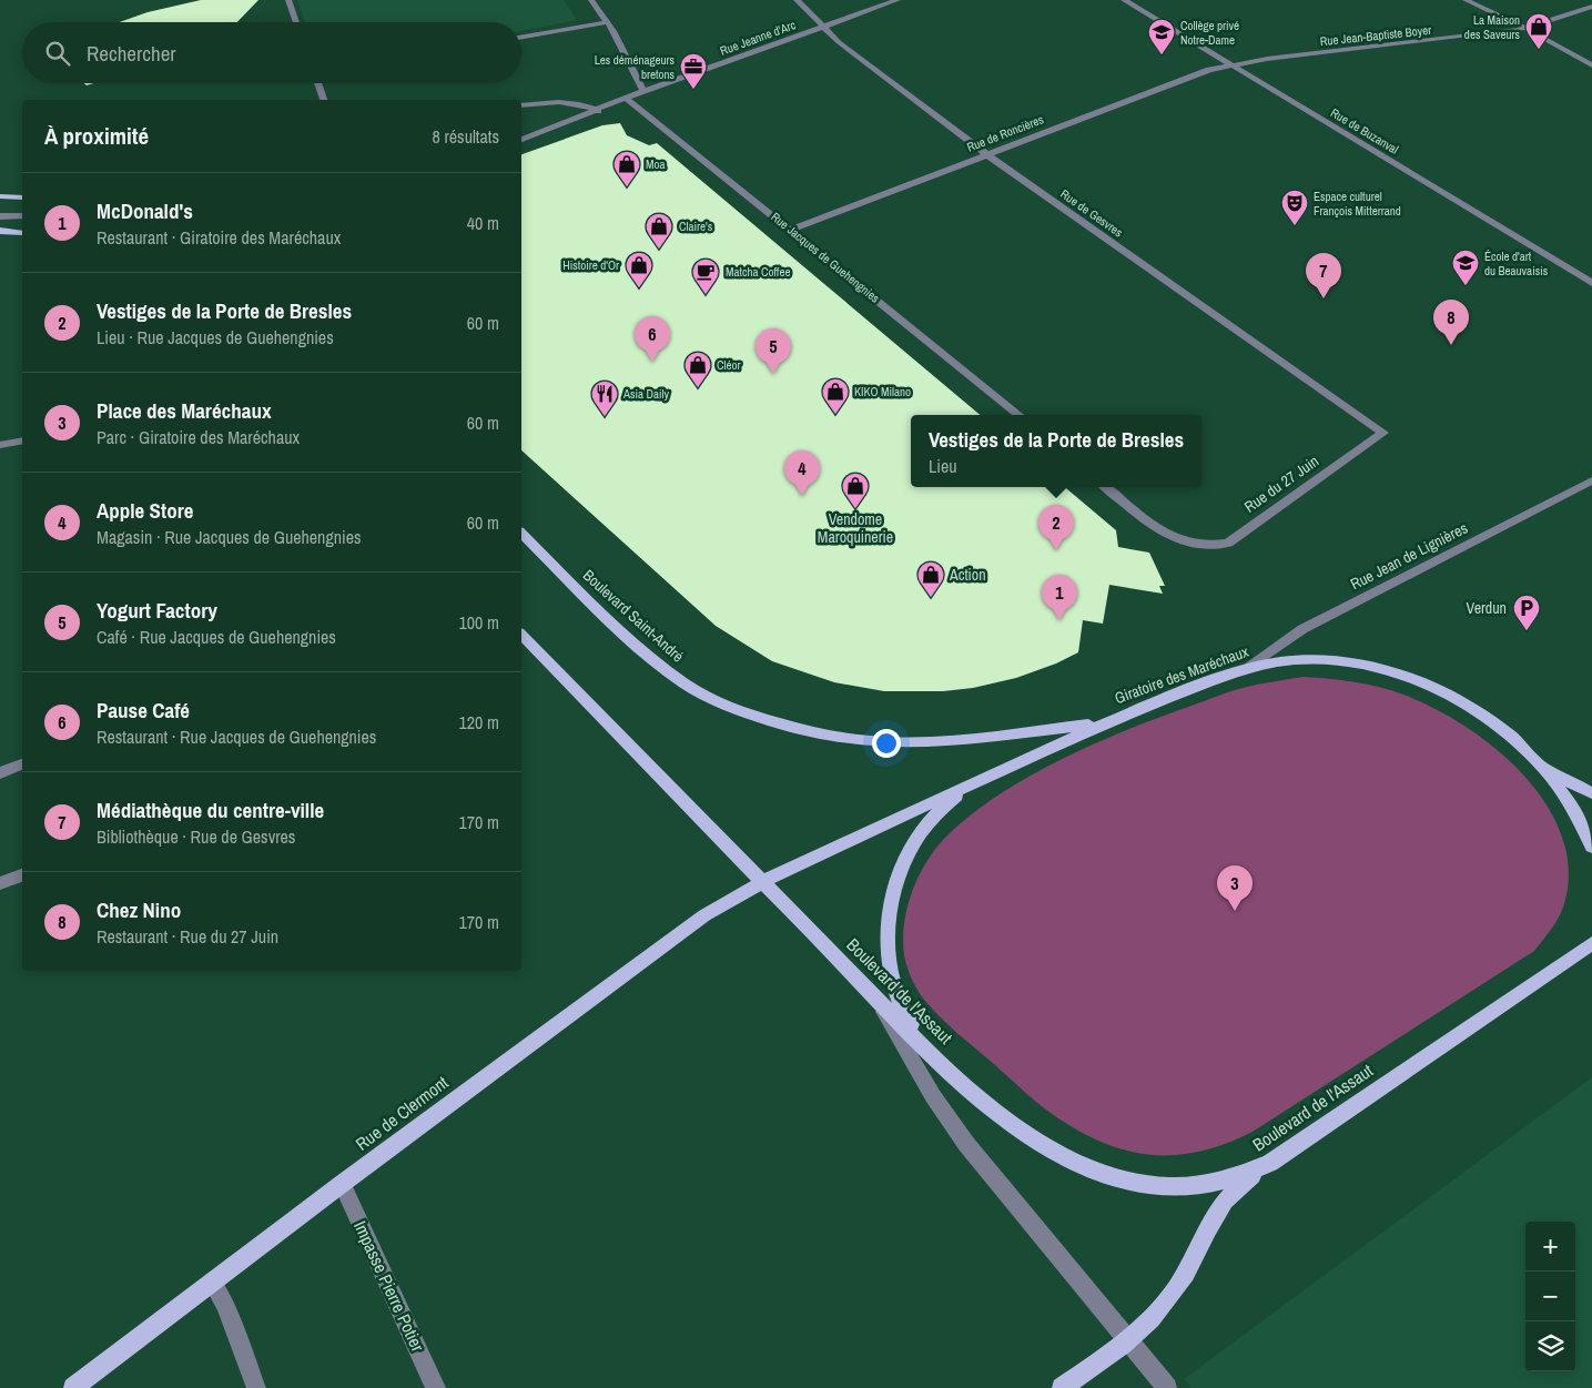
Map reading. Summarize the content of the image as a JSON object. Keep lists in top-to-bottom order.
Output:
{
  "streets": {
    "main road": [
      "Boulevard Saint-André",
      "Giratoire des Maréchaux",
      "Boulevard de l'Assaut",
      "Rue de Clermont"
    ],
    "street": [
      "Rue Jean-Baptiste Boyer",
      "Rue Jeanne d'Arc",
      "Rue de Buzanval",
      "Rue de Roncières",
      "Rue de Gesvres",
      "Rue Jacques de Guehengnies",
      "Rue du 27 Juin",
      "Rue Jean de Lignières",
      "Impasse Pierre Potier"
    ]
  },
  "crossings": [
    ["Rue Jean-Baptiste Boyer", "Rue de Buzanval"],
    ["Rue Jean-Baptiste Boyer", "Rue de Roncières"],
    ["Rue Jeanne d'Arc", "Rue de Gesvres"],
    ["Rue Jeanne d'Arc", "Rue Jacques de Guehengnies"],
    ["Rue de Buzanval", "Rue de Roncières"],
    ["Rue de Roncières", "Rue de Gesvres"],
    ["Rue de Roncières", "Rue Jacques de Guehengnies"],
    ["Rue de Gesvres", "Rue du 27 Juin"],
    ["Rue Jean de Lignières", "Giratoire des Maréchaux"],
    ["Boulevard Saint-André", "Giratoire des Maréchaux"],
    ["Giratoire des Maréchaux", "Boulevard de l'Assaut"],
    ["Giratoire des Maréchaux", "Rue de Clermont"],
    ["Boulevard de l'Assaut", "Rue de Clermont"],
    ["Rue de Clermont", "Impasse Pierre Potier"]
  ],
  "places": {
    "shop": [
      "La Maison des Saveurs",
      "Moa",
      "Claire's",
      "Histoire d'Or",
      "Cléor",
      "KIKO Milano",
      "Vendome Maroquinerie",
      "Action"
    ],
    "school or university": ["Collège privé Notre-Dame", "École d'art du Beauvaisis"],
    "office": ["Les déménageurs bretons"],
    "theatre": ["Espace culturel François Mitterrand"],
    "cafe": ["Matcha Coffee"],
    "restaurant": ["Asia Daily"],
    "parking": ["Verdun"]
  },
  "page": {
    "search": "Rechercher",
    "heading": ["À proximité", "8 résultats"],
    "list": [
      {
        "mark": "1",
        "name": "McDonald's",
        "note": "Restaurant · Giratoire des Maréchaux",
        "value": "40 m"
      },
      {
        "mark": "2",
        "name": "Vestiges de la Porte de Bresles",
        "note": "Lieu · Rue Jacques de Guehengnies",
        "value": "60 m"
      },
      {
        "mark": "3",
        "name": "Place des Maréchaux",
        "note": "Parc · Giratoire des Maréchaux",
        "value": "60 m"
      },
      {
        "mark": "4",
        "name": "Apple Store",
        "note": "Magasin · Rue Jacques de Guehengnies",
        "value": "60 m"
      },
      {
        "mark": "5",
        "name": "Yogurt Factory",
        "note": "Café · Rue Jacques de Guehengnies",
        "value": "100 m"
      },
      {
        "mark": "6",
        "name": "Pause Café",
        "note": "Restaurant · Rue Jacques de Guehengnies",
        "value": "120 m"
      },
      {
        "mark": "7",
        "name": "Médiathèque du centre-ville",
        "note": "Bibliothèque · Rue de Gesvres",
        "value": "170 m"
      },
      {
        "mark": "8",
        "name": "Chez Nino",
        "note": "Restaurant · Rue du 27 Juin",
        "value": "170 m"
      }
    ],
    "pins": [
      "7",
      "8",
      "6",
      "5",
      "4",
      "2",
      "1",
      "3"
    ],
    "popup": ["Vestiges de la Porte de Bresles", "Lieu"],
    "map_buttons": ["+", "−"]
  }
}
